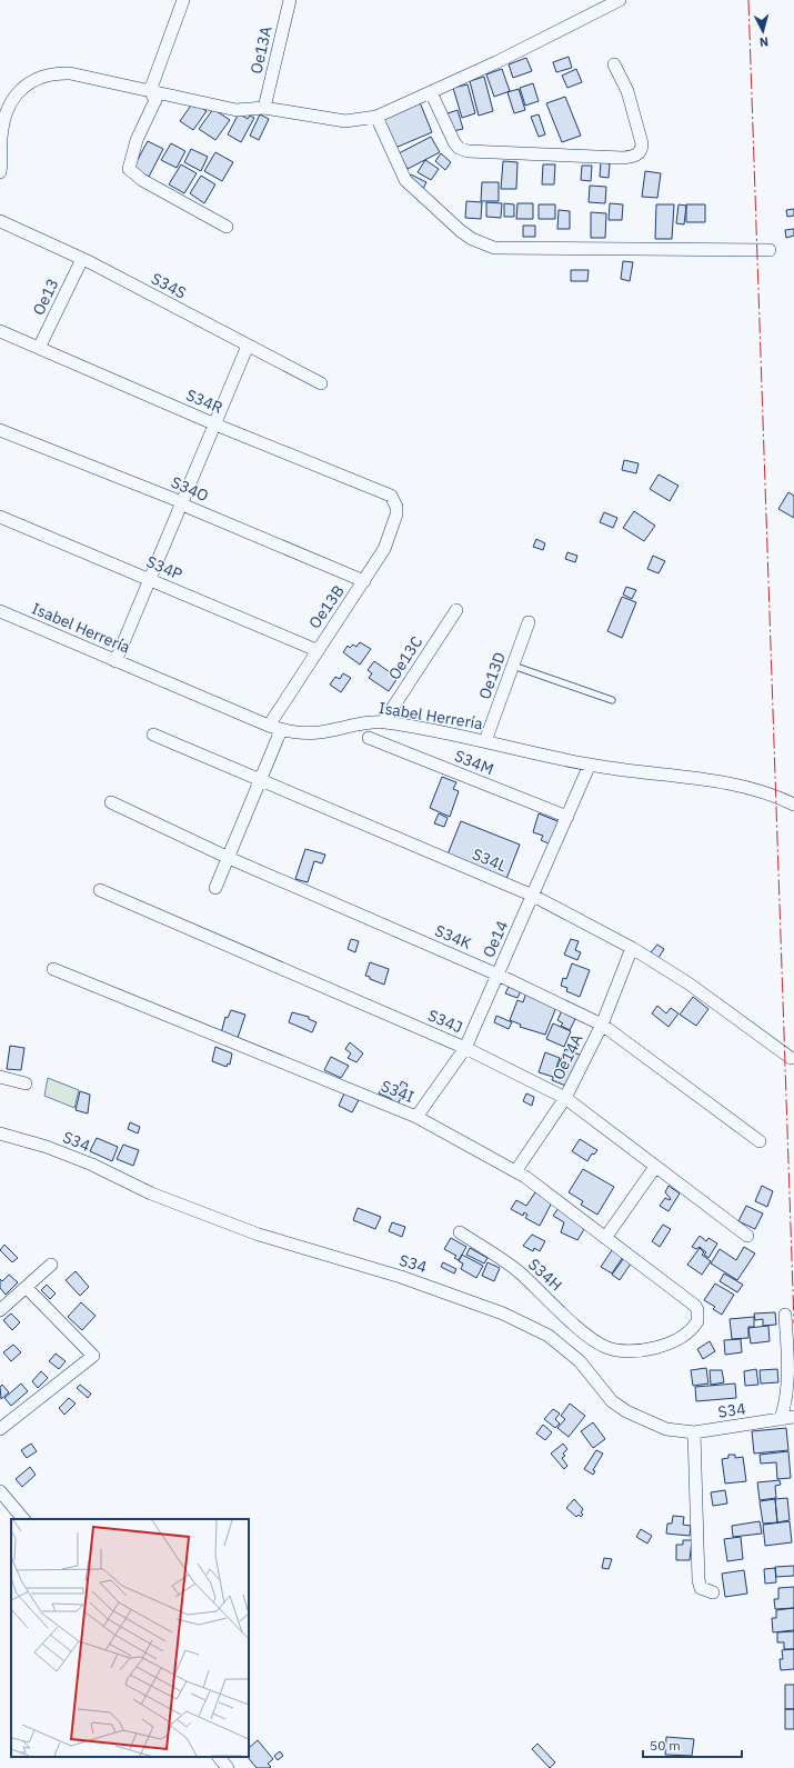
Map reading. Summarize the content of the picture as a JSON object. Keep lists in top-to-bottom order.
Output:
{
  "streets": {
    "street": [
      "Oe13A",
      "S34S",
      "Oe13",
      "S34R",
      "S34O",
      "S34P",
      "Oe13B",
      "Isabel Herrería",
      "Oe13C",
      "Oe13D",
      "S34M",
      "S34L",
      "S34K",
      "Oe14",
      "S34J",
      "Oe14A",
      "S34I",
      "S34",
      "S34H"
    ]
  },
  "crossings": [
    ["S34S", "Oe13"],
    ["Oe13", "S34R"],
    ["S34R", "Oe13B"],
    ["S34O", "Oe13B"],
    ["S34P", "Oe13B"],
    ["Oe13B", "Isabel Herrería"],
    ["Isabel Herrería", "Oe13C"],
    ["Isabel Herrería", "Oe13D"],
    ["Isabel Herrería", "Oe14"],
    ["S34M", "Oe14"],
    ["S34L", "Oe14"],
    ["S34L", "Oe14A"],
    ["S34K", "Oe14"],
    ["S34K", "Oe14A"],
    ["Oe14", "S34J"],
    ["Oe14", "S34I"],
    ["S34J", "Oe14A"],
    ["Oe14A", "S34I"],
    ["S34I", "S34H"]
  ],
  "scale_bar": "50 m",
  "north": "bottom"
}
